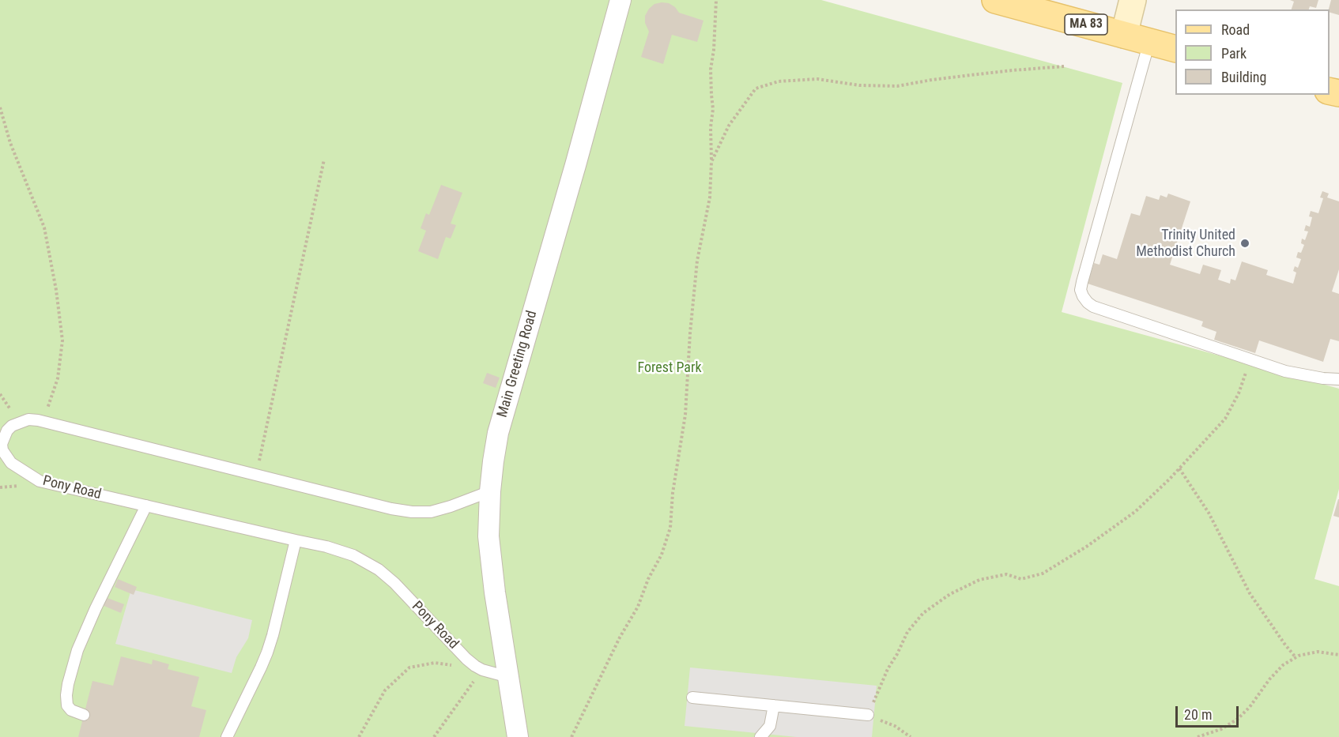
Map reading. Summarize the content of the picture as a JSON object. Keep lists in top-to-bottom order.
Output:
{
  "streets": {
    "main road": ["MA 83"],
    "street": ["Main Greeting Road"],
    "lane": ["Pony Road"]
  },
  "crossings": [
    ["Main Greeting Road", "Pony Road"]
  ],
  "parks": ["Forest Park"],
  "places": ["Trinity United Methodist Church"],
  "legend": ["Road", "Park", "Building"],
  "scale_bar": "20 m"
}
